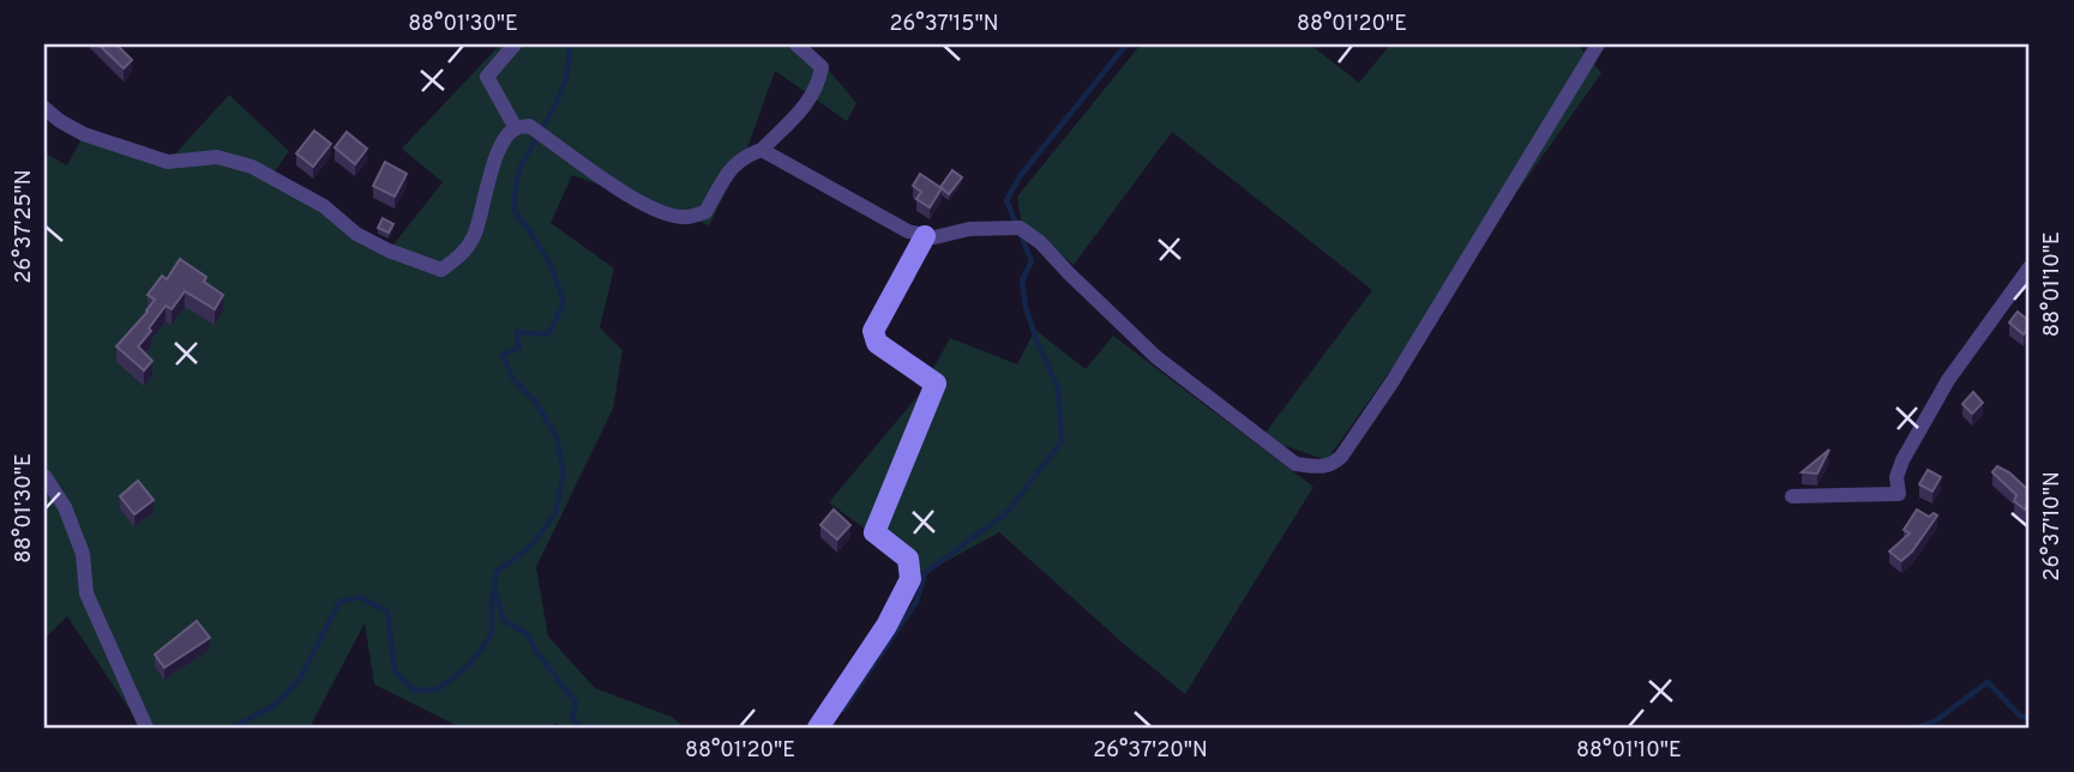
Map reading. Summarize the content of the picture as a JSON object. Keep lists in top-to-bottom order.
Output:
{
  "coordinates": [
    "88°01'30\"E",
    "26°37'15\"N",
    "88°01'20\"E",
    "26°37'25\"N",
    "88°01'10\"E",
    "26°37'10\"N",
    "26°37'20\"N"
  ]
}
